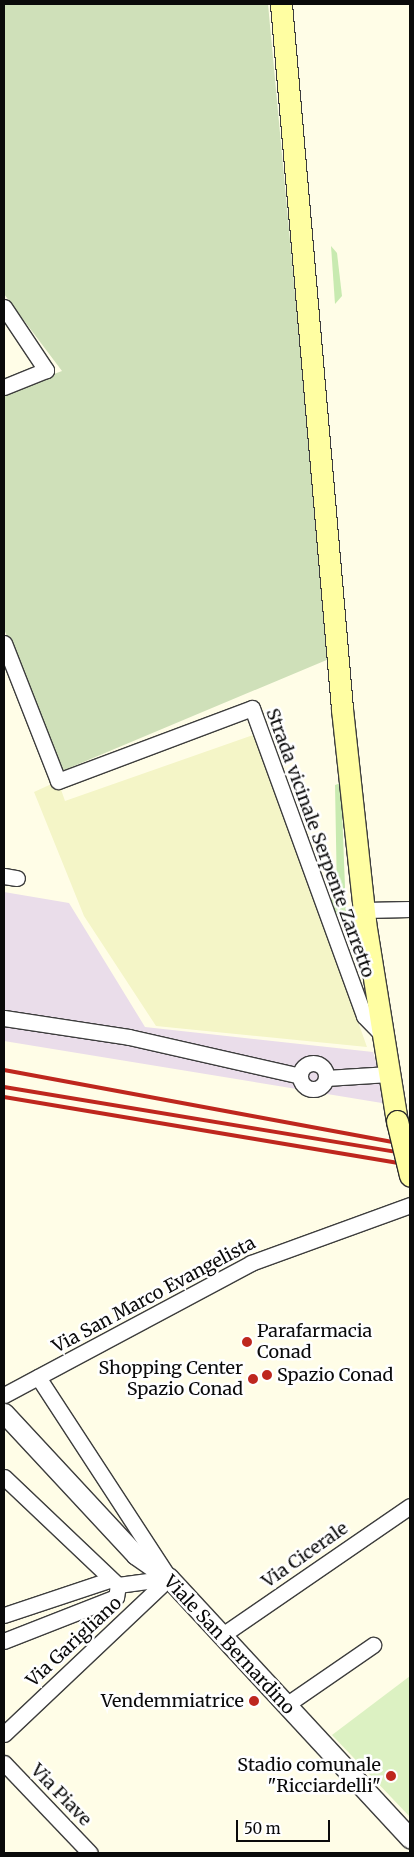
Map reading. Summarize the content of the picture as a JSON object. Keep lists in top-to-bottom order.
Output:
{
  "streets": {
    "street": [
      "Strada vicinale Serpente Zarretto",
      "Via San Marco Evangelista",
      "Via Cicerale",
      "Via Garigliano",
      "Viale San Bernardino",
      "Via Piave"
    ]
  },
  "crossings": [
    ["Via Cicerale", "Viale San Bernardino"],
    ["Via Garigliano", "Viale San Bernardino"]
  ],
  "places": [
    "Parafarmacia Conad",
    "Spazio Conad",
    "Shopping Center Spazio Conad",
    "Vendemmiatrice",
    "Stadio comunale \"Ricciardelli\""
  ],
  "scale_bar": "50 m"
}
